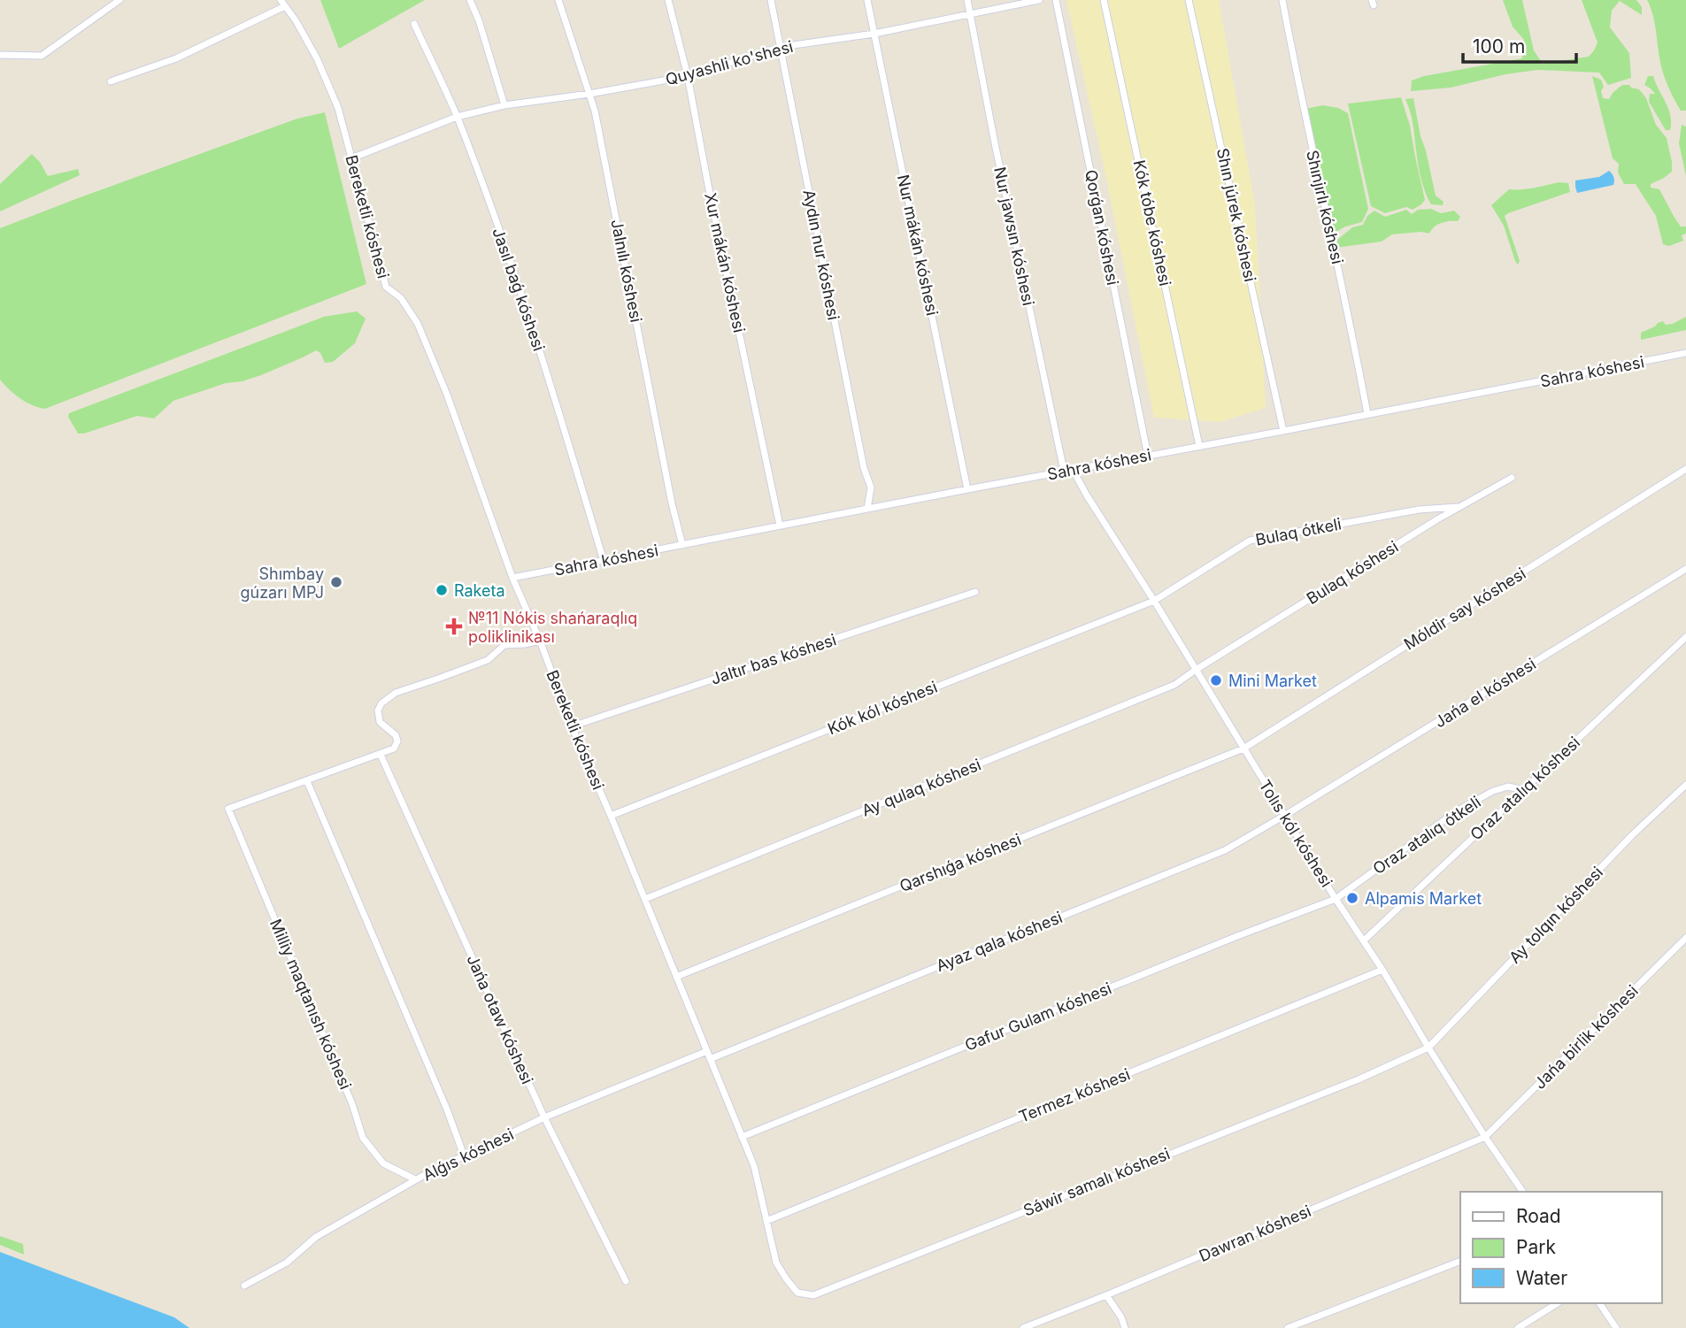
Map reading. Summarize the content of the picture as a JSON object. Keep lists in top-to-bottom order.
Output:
{
  "streets": {
    "street": [
      "Quyashli ko'shesi",
      "Shınjırlı kóshesi",
      "Shın júrek kóshesi",
      "Bereketli kóshesi",
      "Kók tóbe kóshesi",
      "Qorǵan kóshesi",
      "Nur jawsın kóshesi",
      "Nur mákán kóshesi",
      "Aydın nur kóshesi",
      "Xur mákán kóshesi",
      "Jalnılı kóshesi",
      "Jasıl baǵ kóshesi",
      "Sahra kóshesi",
      "Bulaq ótkeli",
      "Bulaq kóshesi",
      "Móldir say kóshesi",
      "Jaltır bas kóshesi",
      "Jańa el kóshesi",
      "Kók kól kóshesi",
      "Ay qulaq kóshesi",
      "Oraz atalıq kóshesi",
      "Tolıs kól kóshesi",
      "Oraz atalıq ótkeli",
      "Qarshıǵa kóshesi",
      "Ay tolqın kóshesi",
      "Ayaz qala kóshesi",
      "Milliy maqtanısh kóshesi",
      "Gafur Gulam kóshesi",
      "Jańa otaw kóshesi",
      "Jańa birlik kóshesi",
      "Termez kóshesi",
      "Alǵıs kóshesi",
      "Sáwir samalı kóshesi",
      "Dawran kóshesi"
    ]
  },
  "crossings": [
    ["Quyashli ko'shesi", "Bereketli kóshesi"],
    ["Quyashli ko'shesi", "Nur jawsın kóshesi"],
    ["Quyashli ko'shesi", "Nur mákán kóshesi"],
    ["Quyashli ko'shesi", "Aydın nur kóshesi"],
    ["Quyashli ko'shesi", "Xur mákán kóshesi"],
    ["Quyashli ko'shesi", "Jalnılı kóshesi"],
    ["Quyashli ko'shesi", "Jasıl baǵ kóshesi"],
    ["Shınjırlı kóshesi", "Sahra kóshesi"],
    ["Shın júrek kóshesi", "Sahra kóshesi"],
    ["Bereketli kóshesi", "Sahra kóshesi"],
    ["Bereketli kóshesi", "Jaltır bas kóshesi"],
    ["Bereketli kóshesi", "Kók kól kóshesi"],
    ["Bereketli kóshesi", "Ay qulaq kóshesi"],
    ["Bereketli kóshesi", "Qarshıǵa kóshesi"],
    ["Bereketli kóshesi", "Ayaz qala kóshesi"],
    ["Bereketli kóshesi", "Gafur Gulam kóshesi"],
    ["Bereketli kóshesi", "Termez kóshesi"],
    ["Bereketli kóshesi", "Alǵıs kóshesi"],
    ["Bereketli kóshesi", "Sáwir samalı kóshesi"],
    ["Kók tóbe kóshesi", "Sahra kóshesi"],
    ["Qorǵan kóshesi", "Sahra kóshesi"],
    ["Nur jawsın kóshesi", "Sahra kóshesi"],
    ["Nur mákán kóshesi", "Sahra kóshesi"],
    ["Aydın nur kóshesi", "Sahra kóshesi"],
    ["Xur mákán kóshesi", "Sahra kóshesi"],
    ["Jalnılı kóshesi", "Sahra kóshesi"],
    ["Jasıl baǵ kóshesi", "Sahra kóshesi"],
    ["Sahra kóshesi", "Tolıs kól kóshesi"],
    ["Bulaq ótkeli", "Bulaq kóshesi"],
    ["Bulaq ótkeli", "Kók kól kóshesi"],
    ["Bulaq ótkeli", "Tolıs kól kóshesi"],
    ["Bulaq kóshesi", "Ay qulaq kóshesi"],
    ["Bulaq kóshesi", "Tolıs kól kóshesi"],
    ["Móldir say kóshesi", "Tolıs kól kóshesi"],
    ["Móldir say kóshesi", "Qarshıǵa kóshesi"],
    ["Jańa el kóshesi", "Tolıs kól kóshesi"],
    ["Jańa el kóshesi", "Ayaz qala kóshesi"],
    ["Kók kól kóshesi", "Tolıs kól kóshesi"],
    ["Ay qulaq kóshesi", "Tolıs kól kóshesi"],
    ["Oraz atalıq kóshesi", "Tolıs kól kóshesi"],
    ["Oraz atalıq kóshesi", "Oraz atalıq ótkeli"],
    ["Tolıs kól kóshesi", "Oraz atalıq ótkeli"],
    ["Tolıs kól kóshesi", "Qarshıǵa kóshesi"],
    ["Tolıs kól kóshesi", "Ay tolqın kóshesi"],
    ["Tolıs kól kóshesi", "Ayaz qala kóshesi"],
    ["Tolıs kól kóshesi", "Gafur Gulam kóshesi"],
    ["Tolıs kól kóshesi", "Jańa birlik kóshesi"],
    ["Tolıs kól kóshesi", "Termez kóshesi"],
    ["Tolıs kól kóshesi", "Sáwir samalı kóshesi"],
    ["Tolıs kól kóshesi", "Dawran kóshesi"],
    ["Oraz atalıq ótkeli", "Gafur Gulam kóshesi"],
    ["Ay tolqın kóshesi", "Sáwir samalı kóshesi"],
    ["Milliy maqtanısh kóshesi", "Alǵıs kóshesi"],
    ["Jańa otaw kóshesi", "Alǵıs kóshesi"],
    ["Jańa birlik kóshesi", "Dawran kóshesi"]
  ],
  "places": {
    "other": [
      "Shımbay gúzarı MPJ",
      "Raketa",
      "Mini Market",
      "Alpamis Market"
    ],
    "health": ["№11 Nókis shańaraqlıq poliklinikası"]
  },
  "legend": ["Road", "Park", "Water"],
  "scale_bar": "100 m"
}
